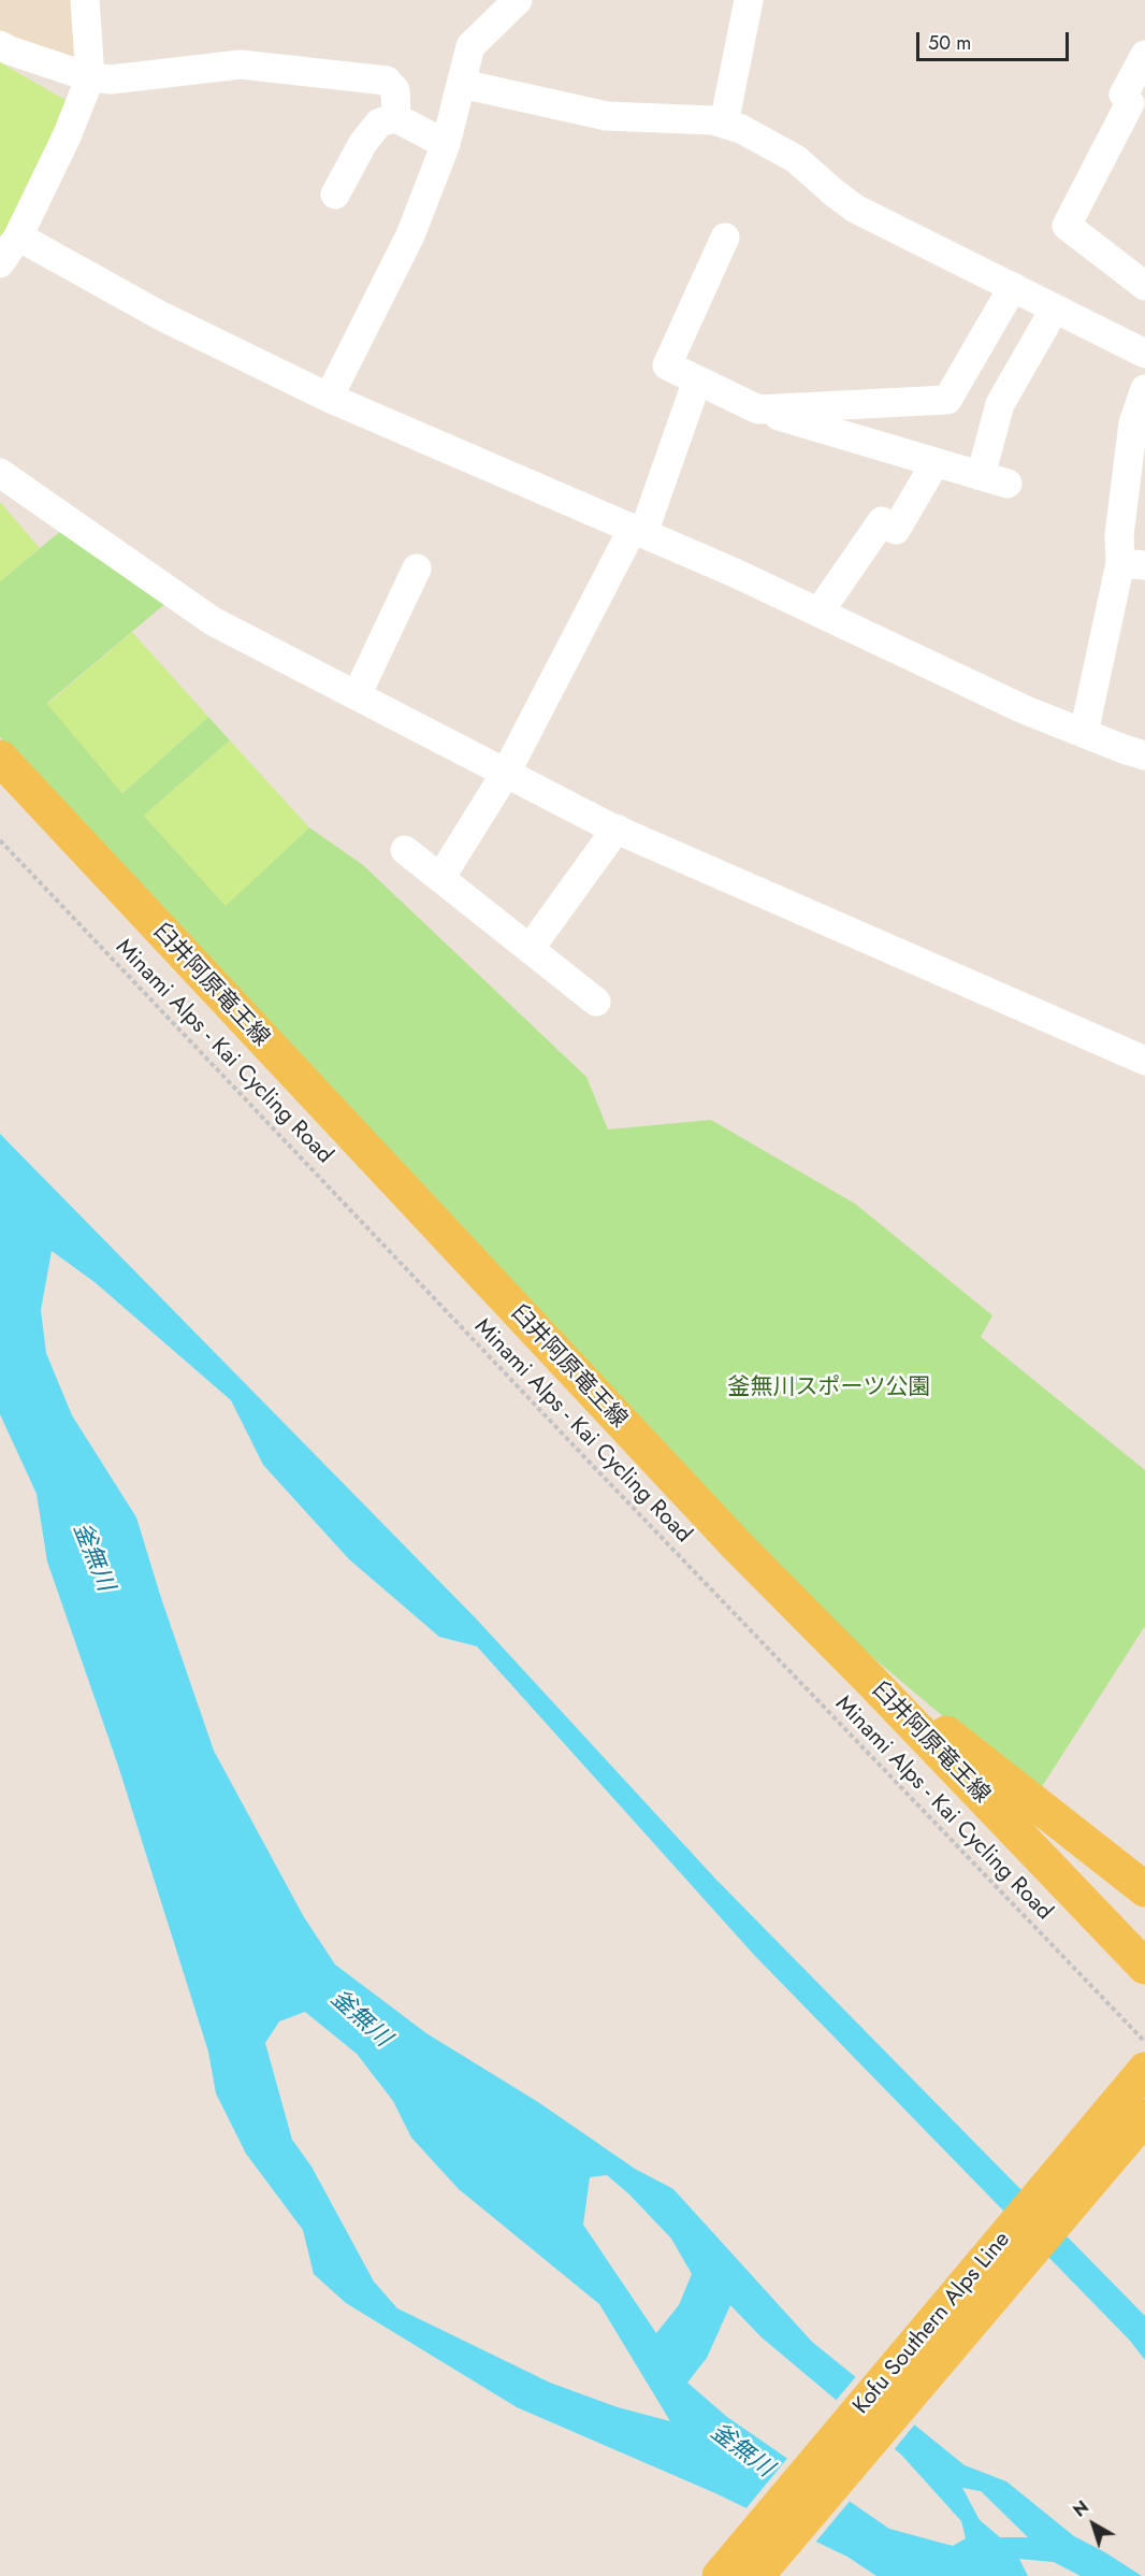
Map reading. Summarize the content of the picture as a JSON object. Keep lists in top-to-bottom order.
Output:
{
  "streets": {
    "main road": ["臼井阿原竜王線", "Kofu Southern Alps Line"],
    "path": ["Minami Alps - Kai Cycling Road"]
  },
  "water": ["釜無川"],
  "parks": ["釜無川スポーツ公園"],
  "scale_bar": "50 m",
  "north": "top left"
}
